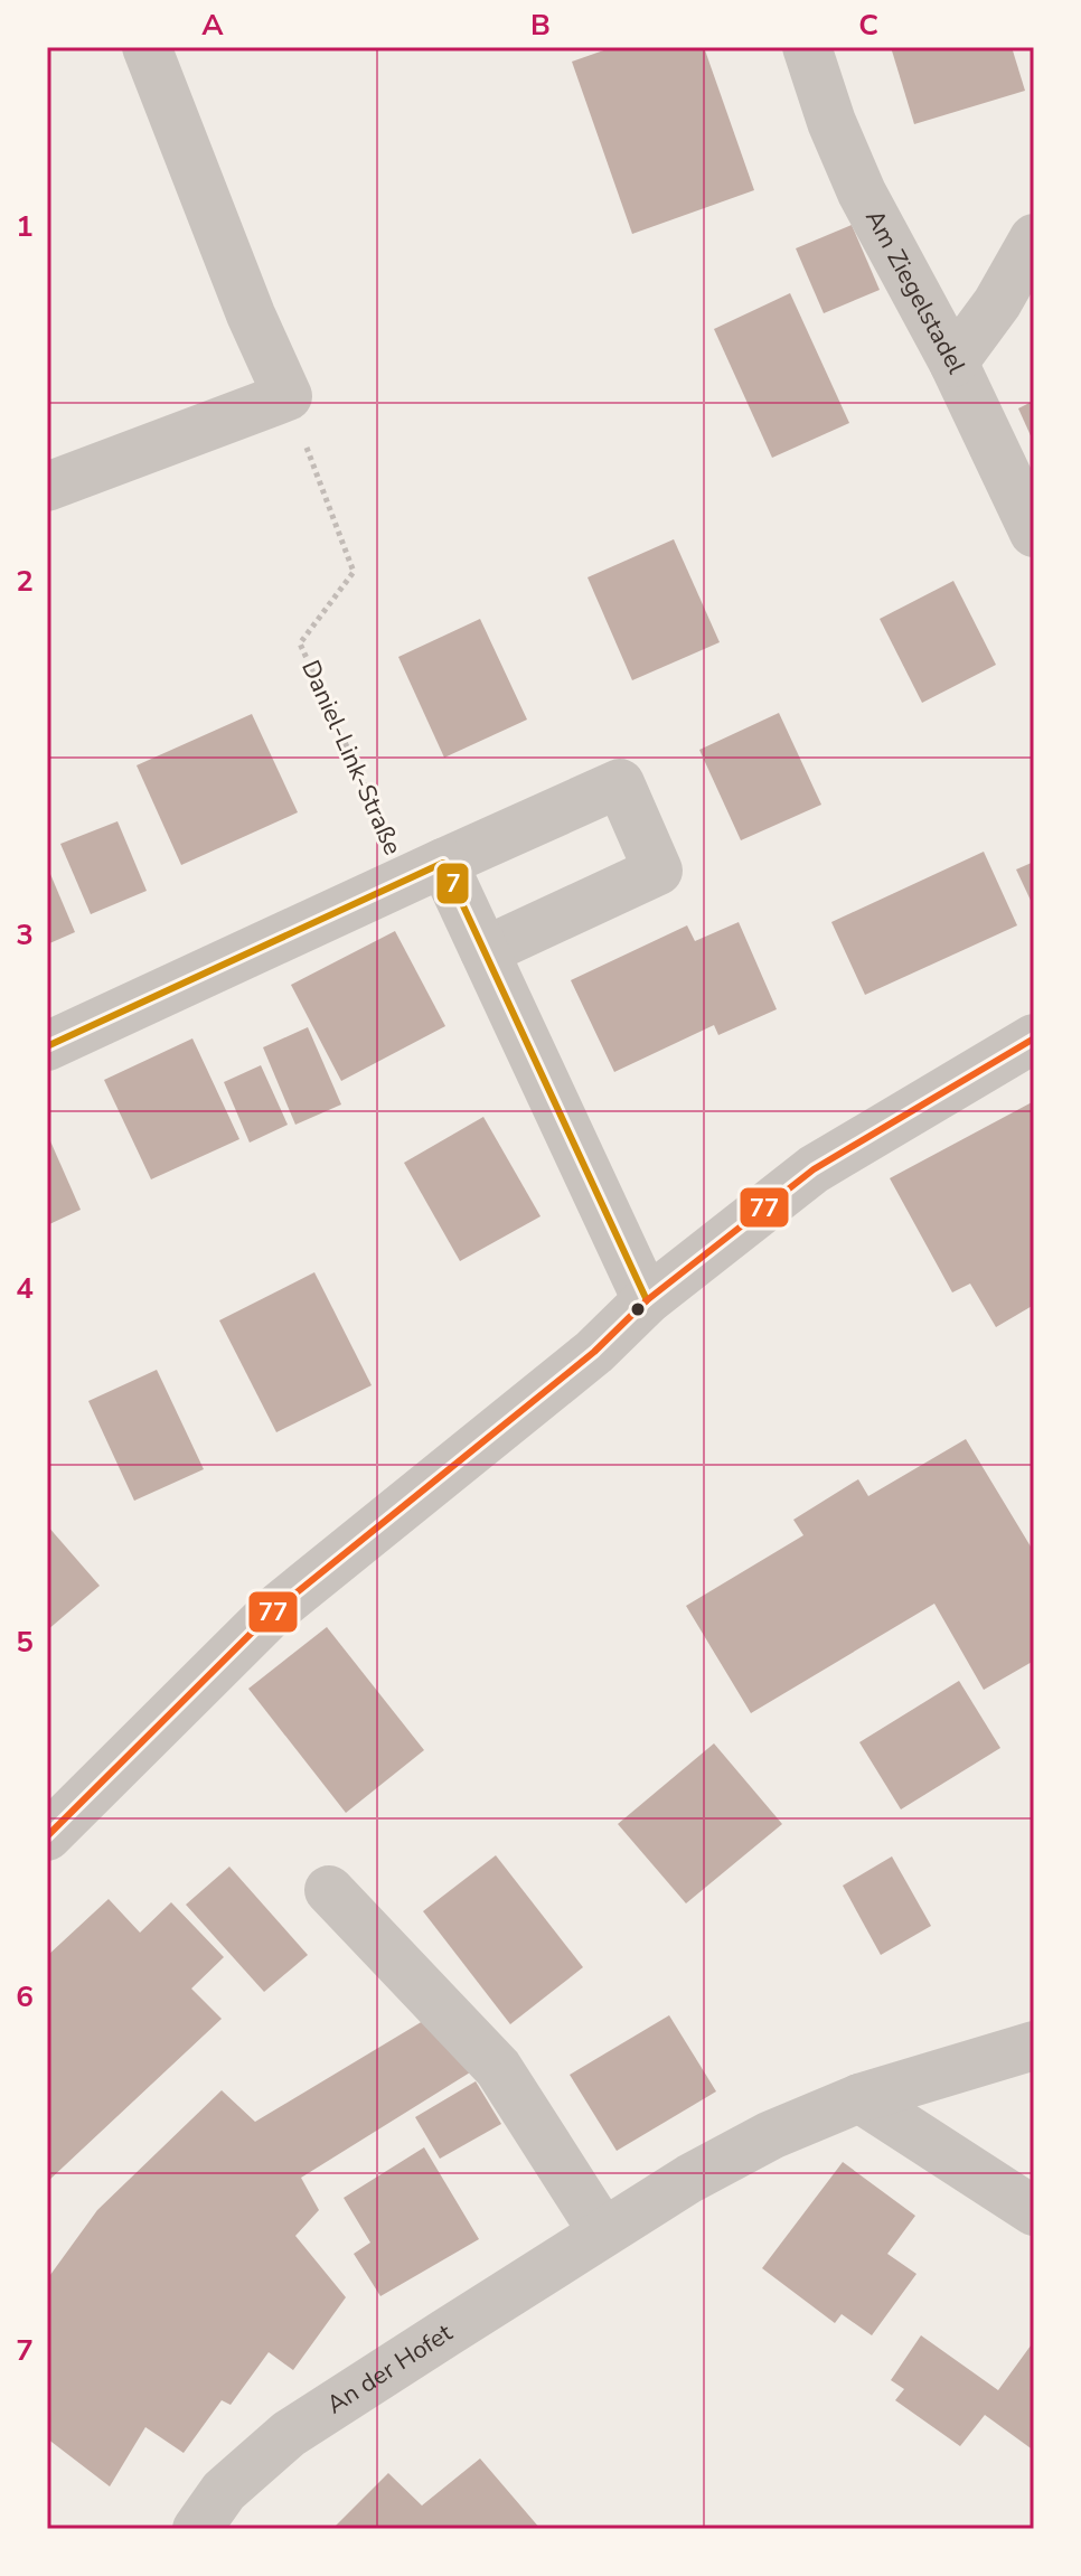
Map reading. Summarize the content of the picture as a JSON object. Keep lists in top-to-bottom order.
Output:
{
  "streets": {
    "street": ["Am Ziegelstadel", "An der Hofet"],
    "path": ["Daniel-Link-Straße"]
  },
  "lines": ["transit line 7", "transit line 77"],
  "grid": {
    "columns": ["A", "B", "C"],
    "rows": [
      "1",
      "2",
      "3",
      "4",
      "5",
      "6",
      "7"
    ]
  }
}
